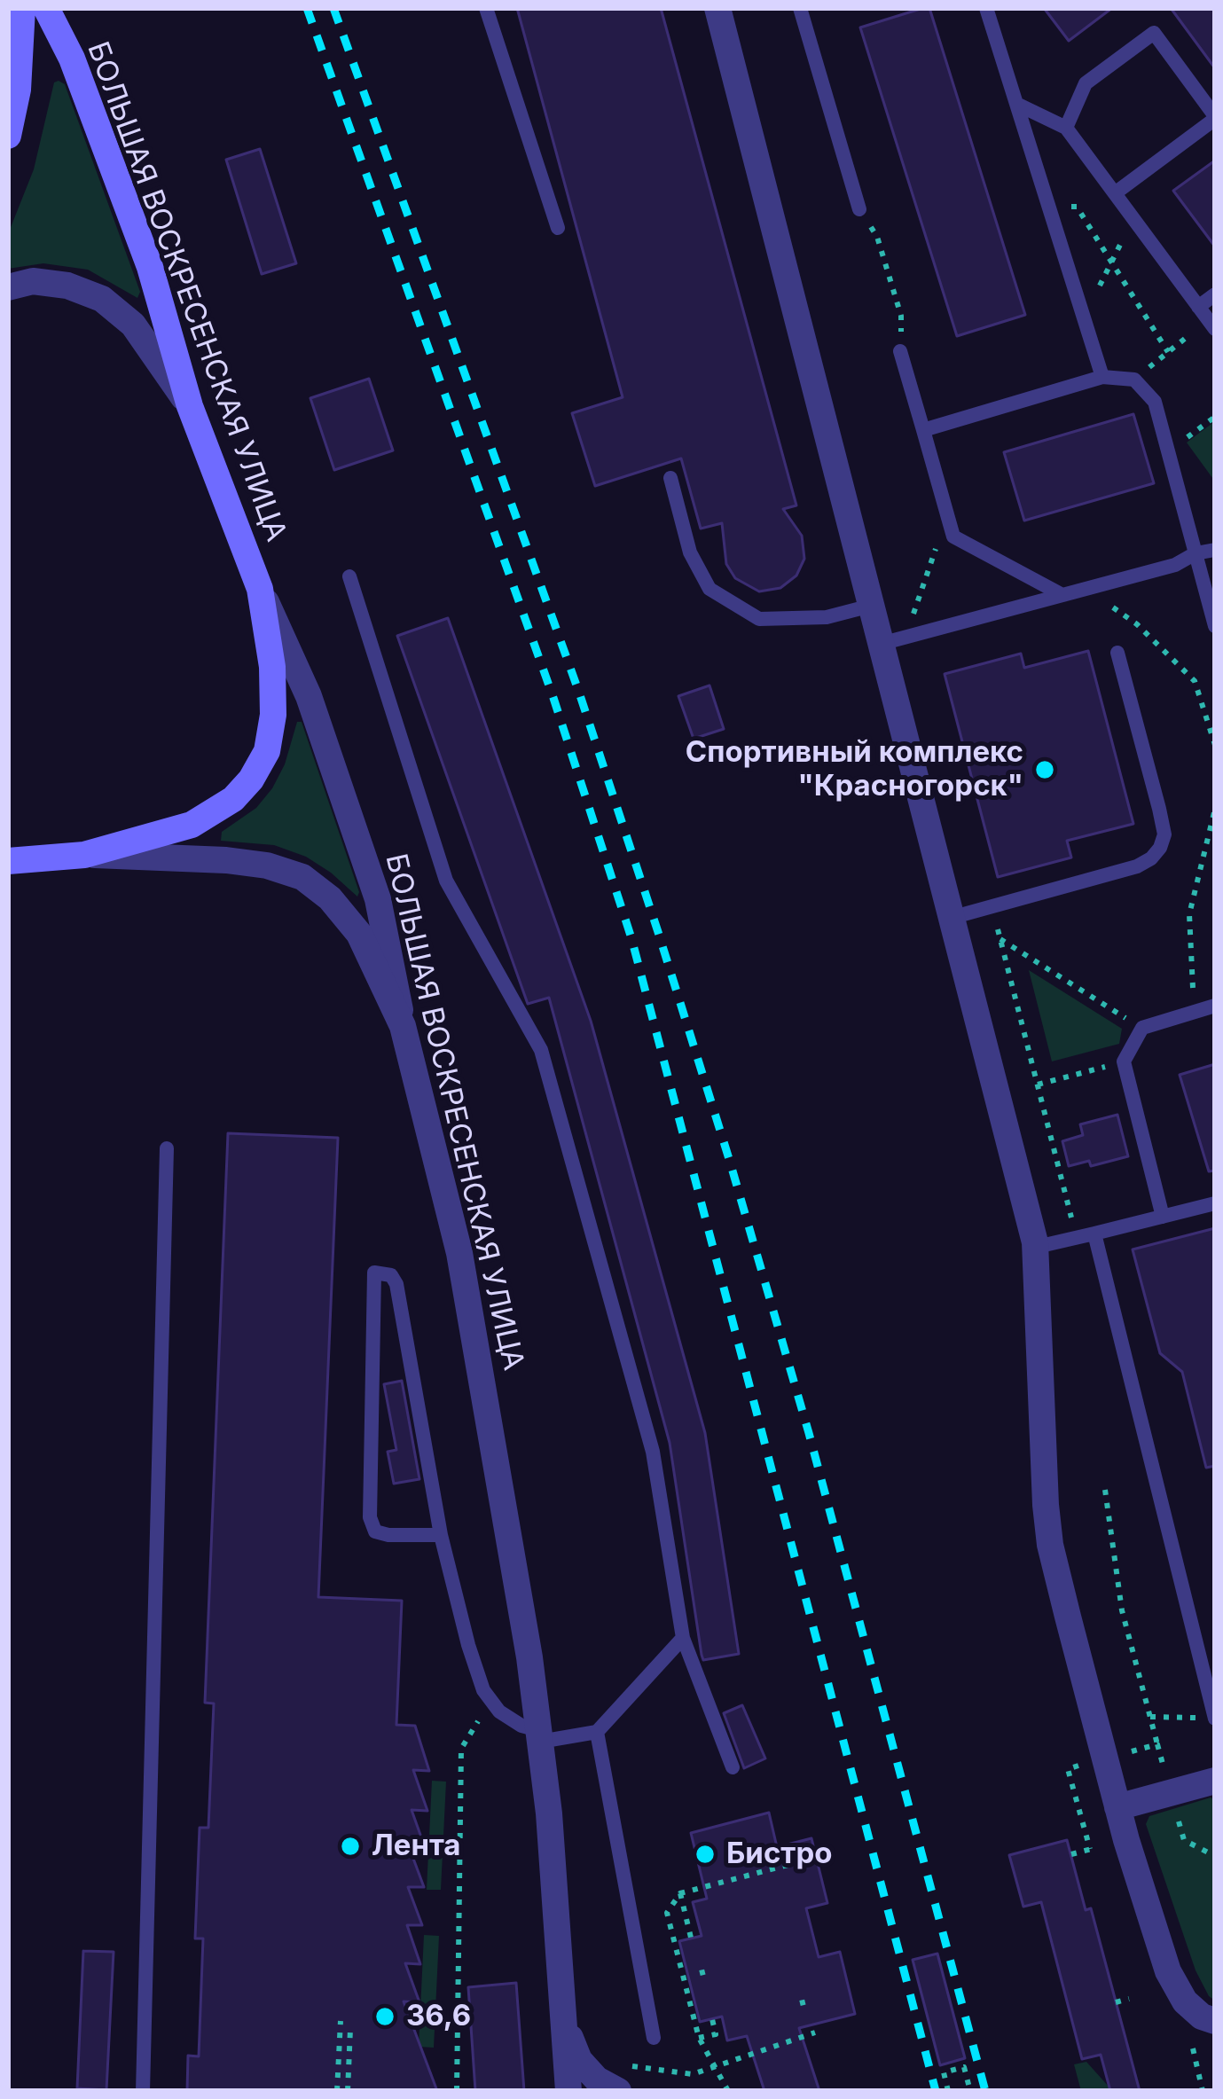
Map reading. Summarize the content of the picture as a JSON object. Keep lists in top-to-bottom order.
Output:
{
  "streets": {
    "main road": ["БОЛЬШАЯ ВОСКРЕСЕНСКАЯ УЛИЦА"]
  },
  "places": [
    "Спортивный комплекс \"Красногорск\"",
    "Лента",
    "Бистро",
    "36,6"
  ]
}
